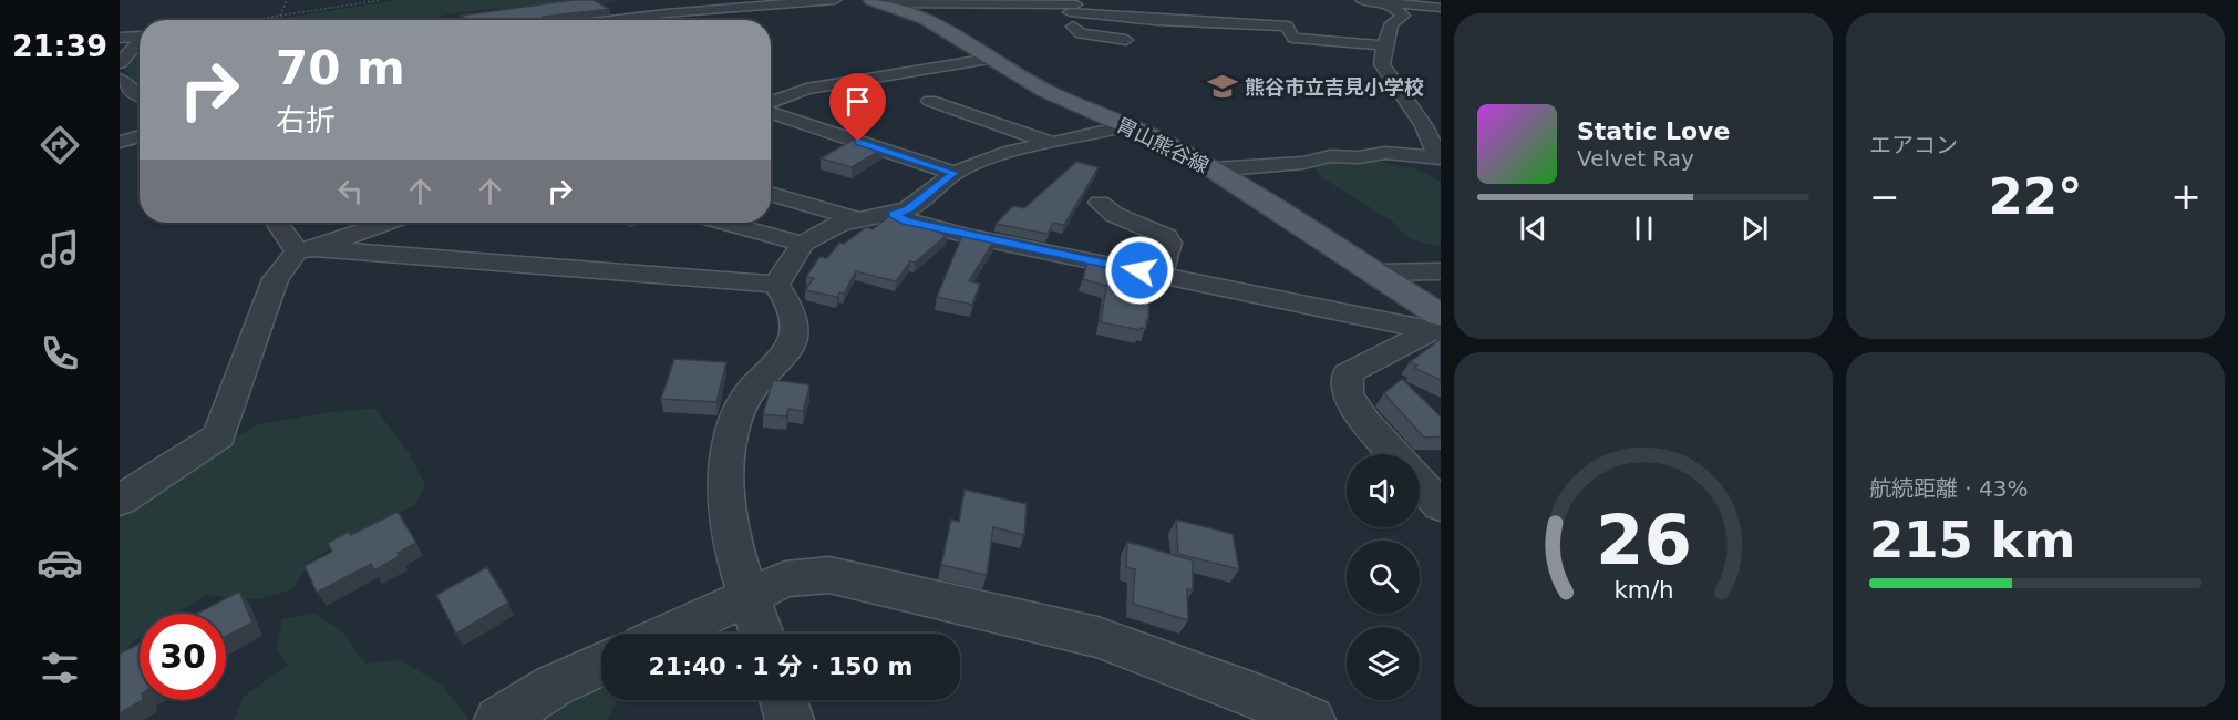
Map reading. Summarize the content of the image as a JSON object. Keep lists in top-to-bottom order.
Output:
{
  "streets": {
    "main road": ["胄山熊谷線"]
  },
  "places": {
    "school or university": ["熊谷市立吉見小学校"]
  },
  "page": {
    "tabs": "21:39",
    "tile": [
      "エアコン",
      ["航続距離 · 43%", "215 km"]
    ],
    "turn": ["70 m", "右折"],
    "song": ["Static Love", "Velvet Ray"],
    "heat": ["−", "22°", "+"],
    "limit": "30",
    "trip": "21:40 · 1 分 · 150 m",
    "gauge": ["26", "km/h"]
  }
}
